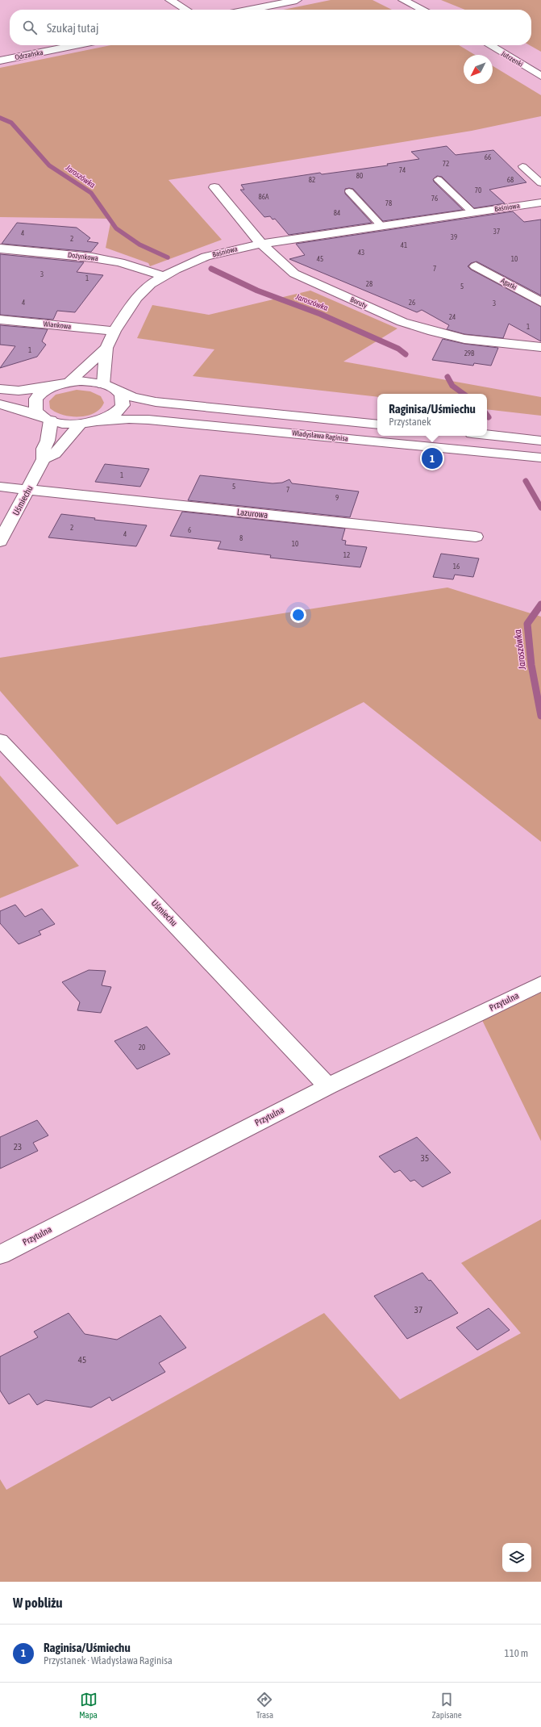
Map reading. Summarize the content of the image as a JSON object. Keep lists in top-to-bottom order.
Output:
{
  "streets": {
    "street": [
      "Odrzańska",
      "Jutrzenki",
      "Baśniowa",
      "Dożynkowa",
      "Agatki",
      "Boruty",
      "Wiankowa",
      "Władysława Raginisa",
      "Uśmiechu",
      "Lazurowa",
      "Przytulna"
    ]
  },
  "crossings": [
    ["Baśniowa", "Dożynkowa"],
    ["Baśniowa", "Boruty"],
    ["Baśniowa", "Wiankowa"],
    ["Baśniowa", "Władysława Raginisa"],
    ["Uśmiechu", "Lazurowa"],
    ["Uśmiechu", "Przytulna"]
  ],
  "water": ["Jaroszówka"],
  "house_numbers": [
    "66",
    "72",
    "74",
    "80",
    "82",
    "68",
    "70",
    "86A",
    "76",
    "78",
    "84",
    "37",
    "4",
    "39",
    "2",
    "41",
    "43",
    "45",
    "10",
    "7",
    "3",
    "1",
    "28",
    "5",
    "4",
    "26",
    "3",
    "24",
    "1",
    "1",
    "29B",
    "1",
    "5",
    "7",
    "9",
    "2",
    "6",
    "4",
    "8",
    "10",
    "12",
    "16",
    "20",
    "23",
    "35",
    "37",
    "45"
  ],
  "north": "bottom left",
  "page": {
    "search": "Szukaj tutaj",
    "popup": ["Raginisa/Uśmiechu", "Przystanek"],
    "pins": "1",
    "heading": "W pobliżu",
    "list": [
      {
        "mark": "1",
        "name": "Raginisa/Uśmiechu",
        "note": "Przystanek · Władysława Raginisa",
        "value": "110 m"
      }
    ],
    "nav": ["Mapa", "Trasa", "Zapisane"]
  }
}
